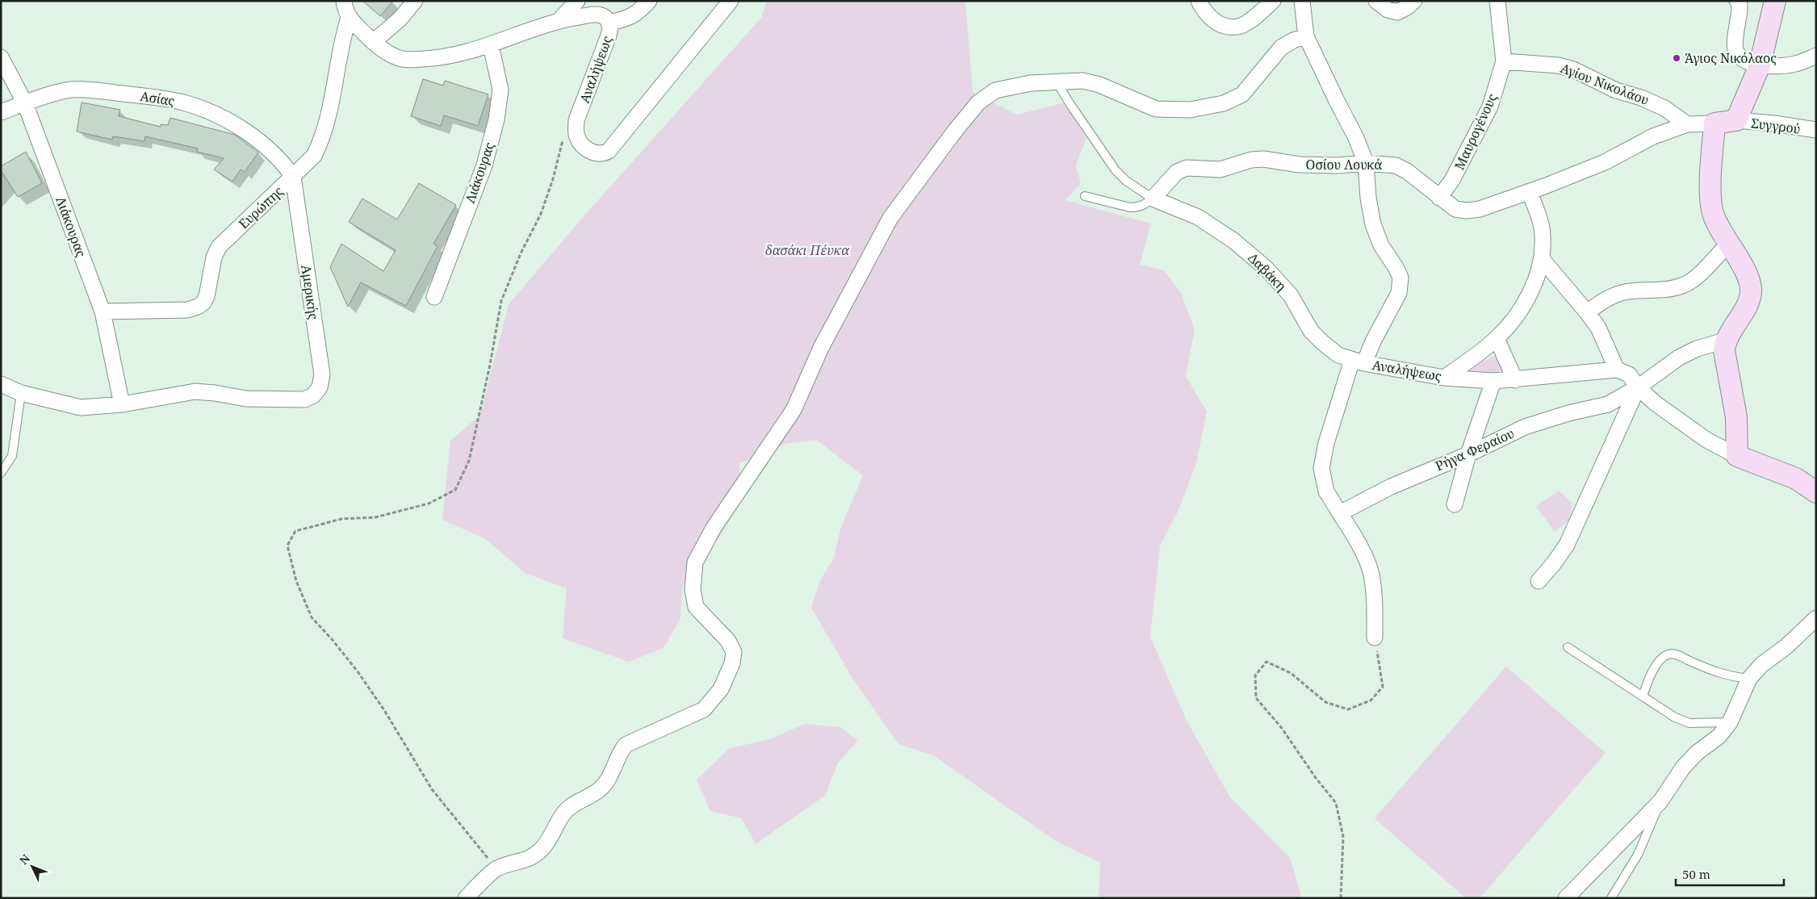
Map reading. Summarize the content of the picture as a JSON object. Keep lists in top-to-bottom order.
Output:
{
  "streets": {
    "street": [
      "Αναλήψεως",
      "Αγίου Νικολάου",
      "Ασίας",
      "Συγγρού",
      "Μαυρογένους",
      "Οσίου Λουκά",
      "Λιάκουρας",
      "Ευρώπης",
      "Δαβάκη",
      "Αμερικής",
      "Ρήγα Φεραίου"
    ]
  },
  "crossings": [
    ["Αναλήψεως", "Οσίου Λουκά"],
    ["Αναλήψεως", "Λιάκουρας"],
    ["Αναλήψεως", "Ευρώπης"],
    ["Αναλήψεως", "Δαβάκη"],
    ["Αγίου Νικολάου", "Μαυρογένους"],
    ["Αγίου Νικολάου", "Οσίου Λουκά"],
    ["Ασίας", "Λιάκουρας"],
    ["Ασίας", "Ευρώπης"],
    ["Ασίας", "Αμερικής"],
    ["Μαυρογένους", "Οσίου Λουκά"],
    ["Οσίου Λουκά", "Δαβάκη"],
    ["Λιάκουρας", "Ευρώπης"],
    ["Λιάκουρας", "Αμερικής"],
    ["Ευρώπης", "Αμερικής"]
  ],
  "parks": ["δασάκι Πέυκα"],
  "places": ["Άγιος Νικόλαος"],
  "scale_bar": "50 m",
  "north": "top left"
}
